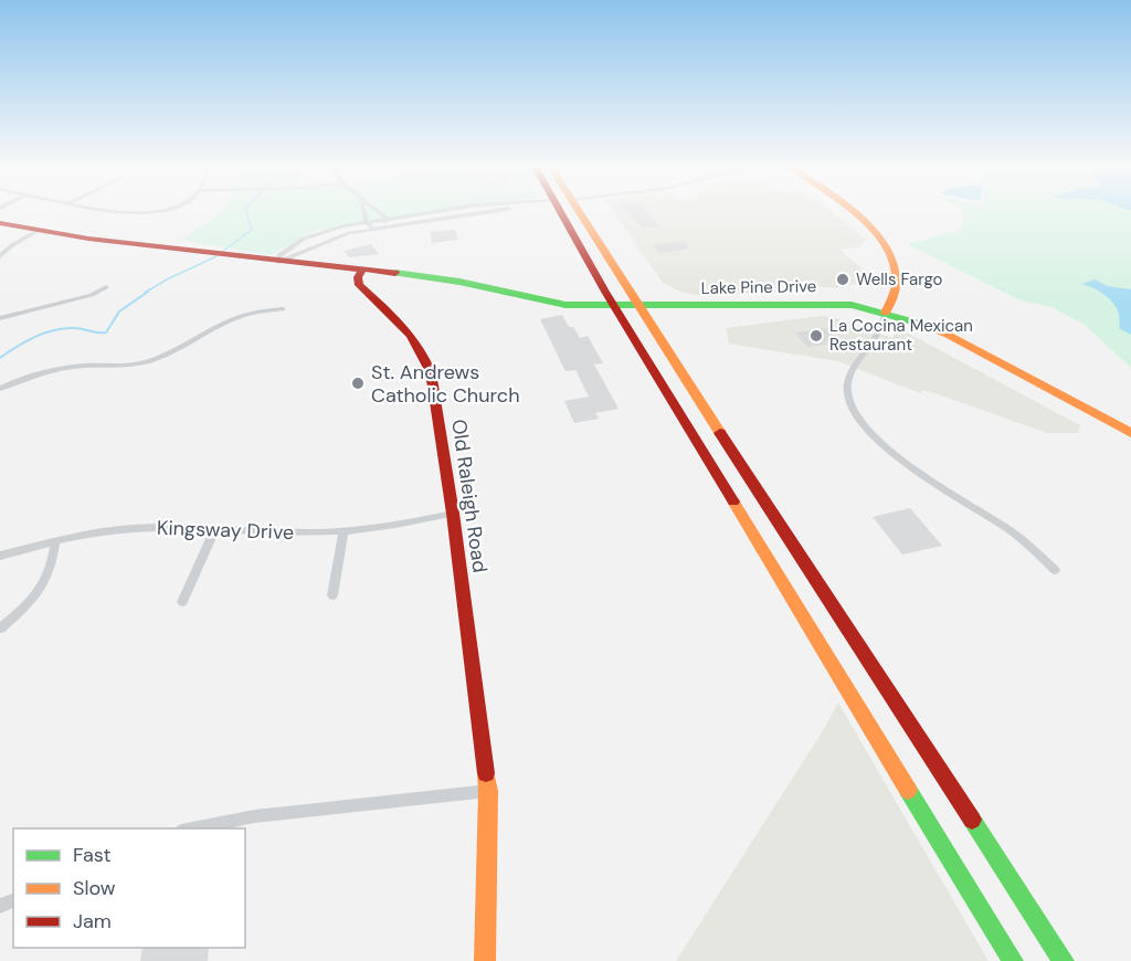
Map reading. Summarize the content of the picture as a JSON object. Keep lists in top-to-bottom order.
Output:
{
  "streets": {
    "main road": ["Lake Pine Drive", "Old Raleigh Road"],
    "street": ["Kingsway Drive"]
  },
  "crossings": [
    ["Lake Pine Drive", "Old Raleigh Road"],
    ["Old Raleigh Road", "Kingsway Drive"]
  ],
  "places": ["Wells Fargo", "La Cocina Mexican Restaurant", "St. Andrews Catholic Church"],
  "legend": ["Fast", "Slow", "Jam"]
}
